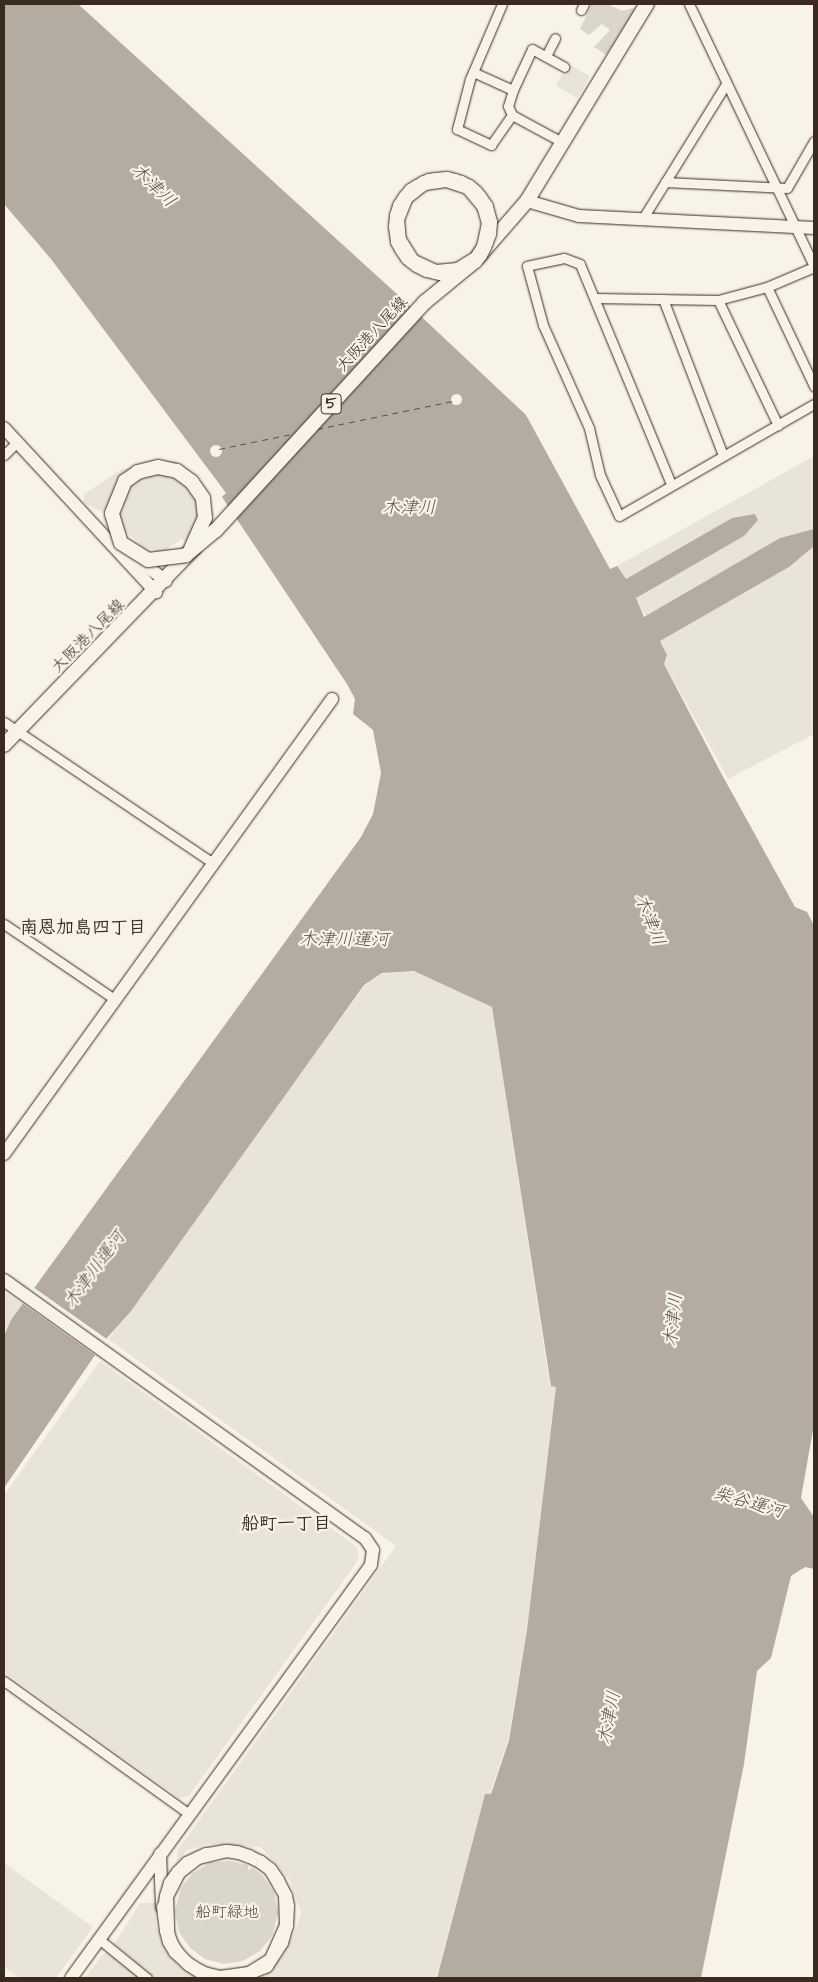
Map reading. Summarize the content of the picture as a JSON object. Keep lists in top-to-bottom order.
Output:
{
  "streets": {
    "main road": ["大阪港八尾線", "5"]
  },
  "districts": ["南恩加島四丁目", "船町一丁目"],
  "water": ["木津川", "木津川運河", "柴谷運河"],
  "parks": ["船町緑地"]
}
